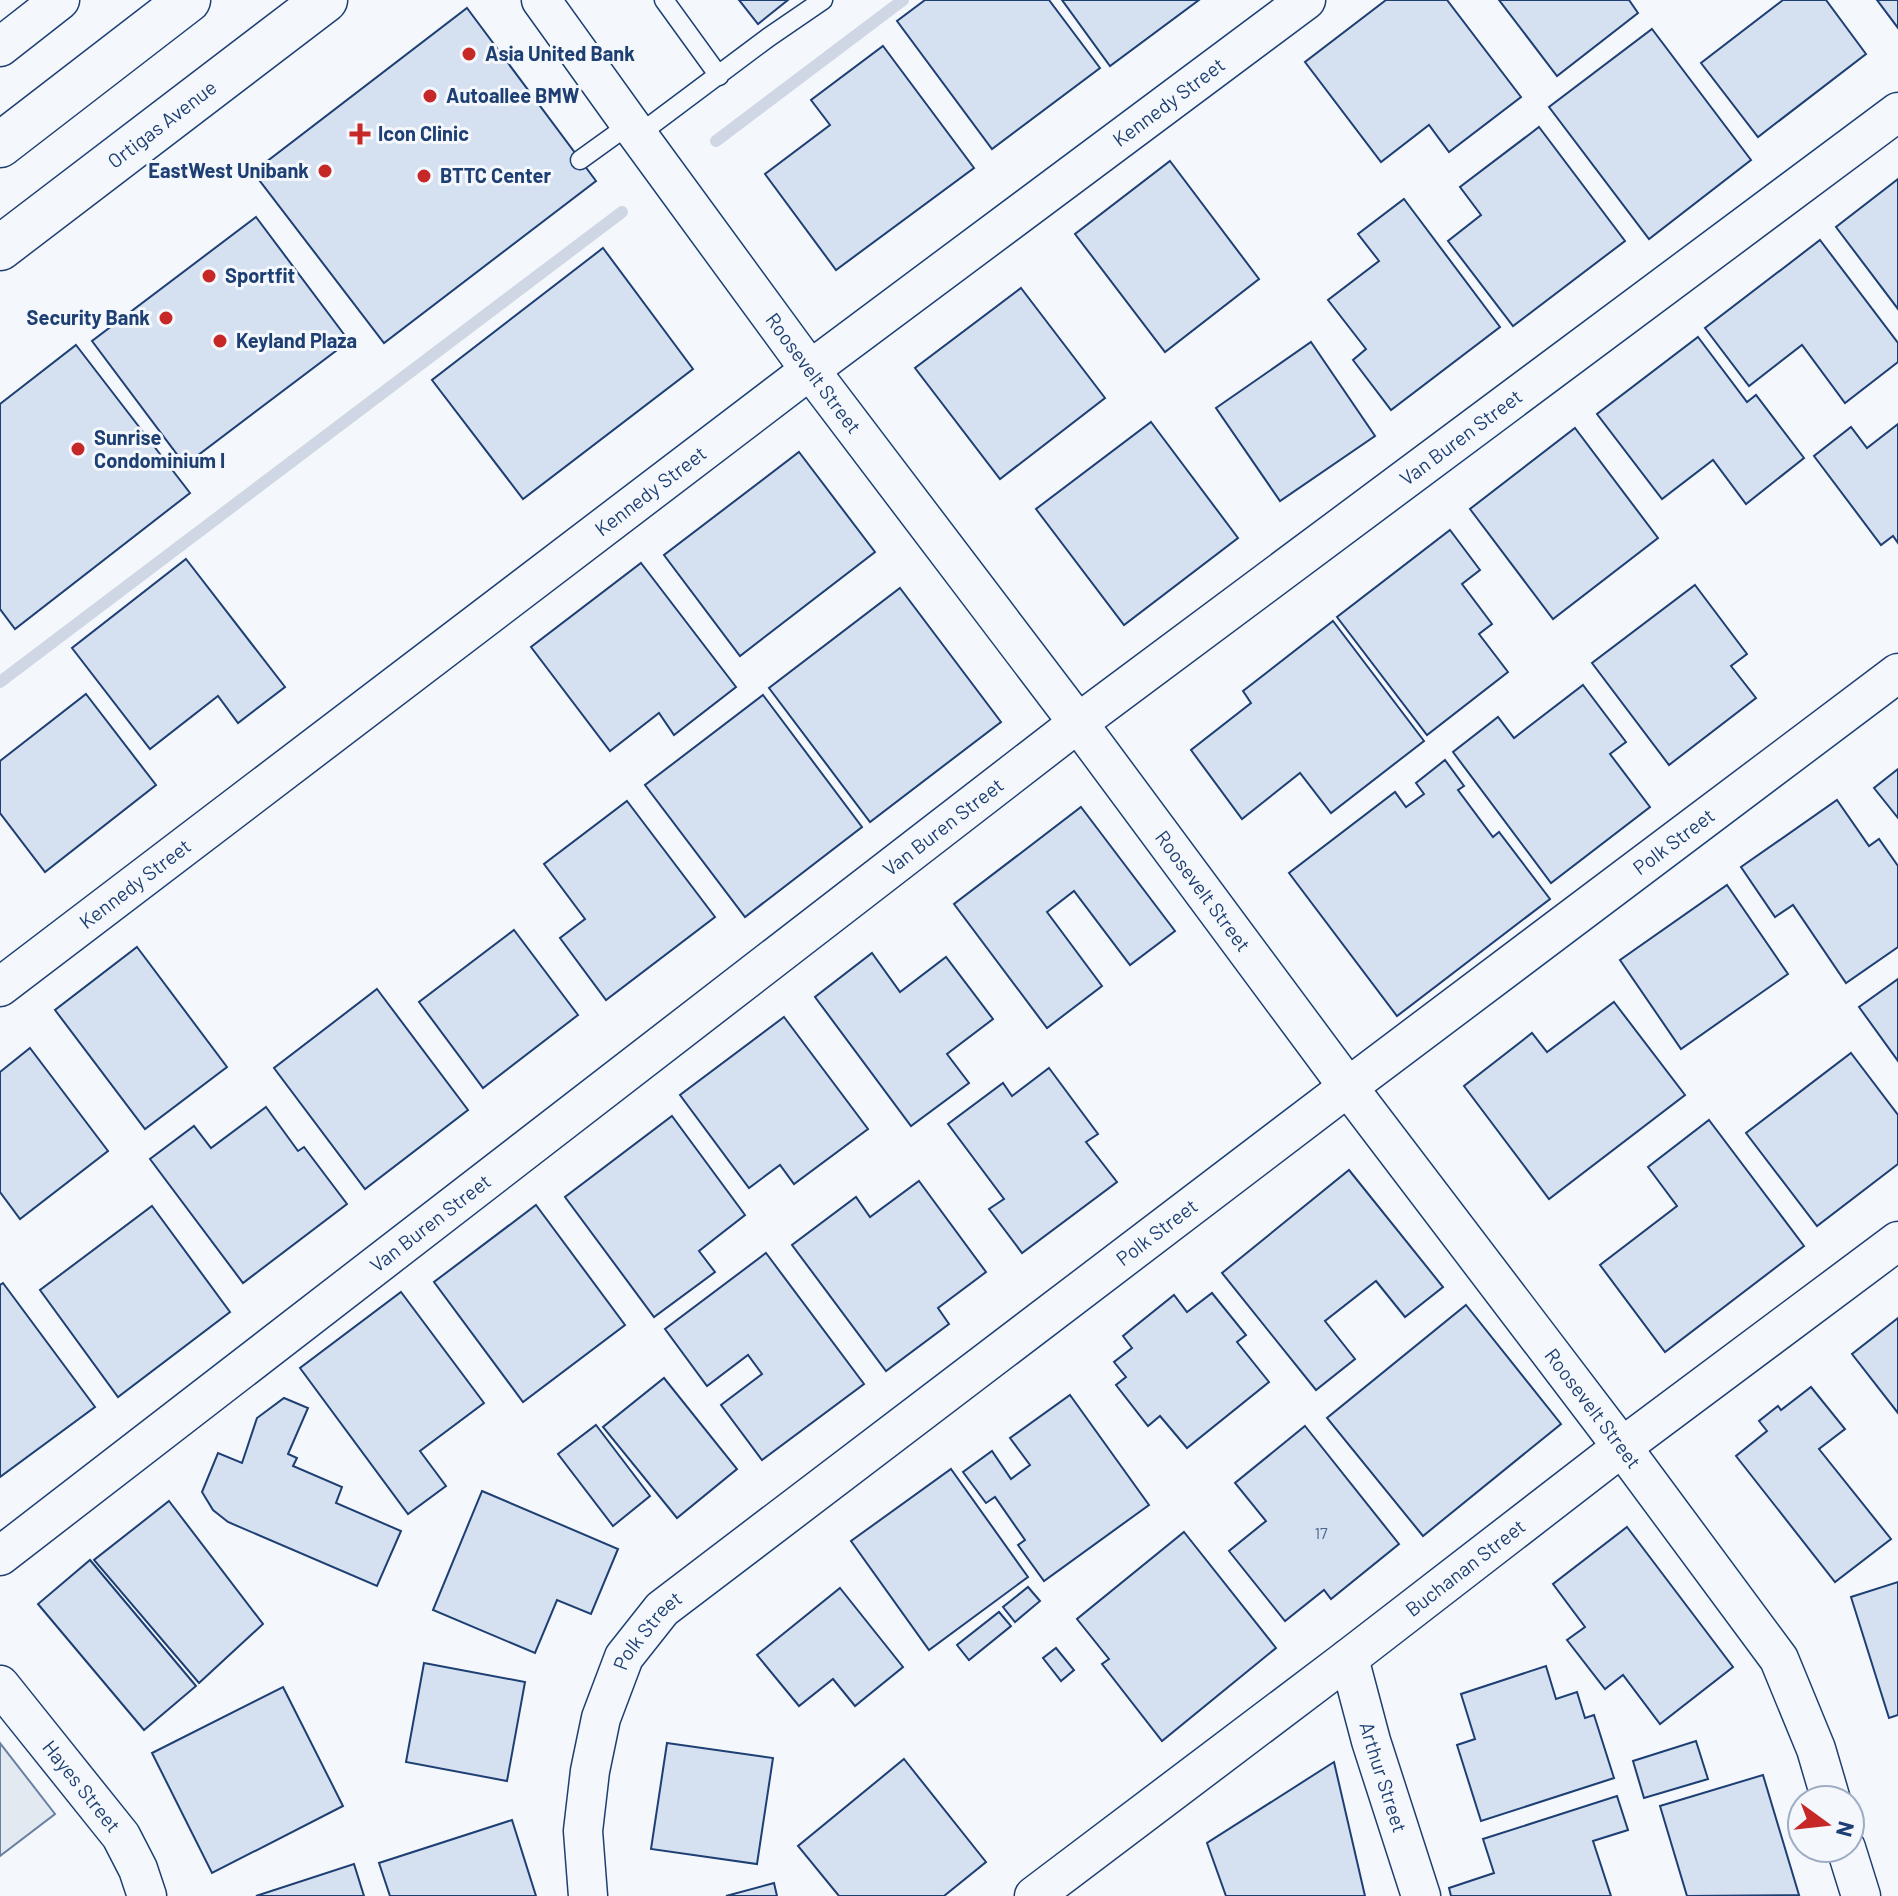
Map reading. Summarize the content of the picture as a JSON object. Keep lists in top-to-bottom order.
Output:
{
  "streets": {
    "main road": ["Ortigas Avenue"],
    "street": [
      "Kennedy Street",
      "Roosevelt Street",
      "Van Buren Street",
      "Polk Street",
      "Buchanan Street",
      "Arthur Street",
      "Hayes Street"
    ]
  },
  "crossings": [
    ["Kennedy Street", "Roosevelt Street"],
    ["Roosevelt Street", "Van Buren Street"],
    ["Roosevelt Street", "Polk Street"],
    ["Roosevelt Street", "Buchanan Street"],
    ["Buchanan Street", "Arthur Street"]
  ],
  "places": {
    "other": [
      "Asia United Bank",
      "Autoallee BMW",
      "EastWest Unibank",
      "BTTC Center",
      "Sportfit",
      "Security Bank",
      "Keyland Plaza",
      "Sunrise Condominium I"
    ],
    "health": ["Icon Clinic"]
  },
  "house_numbers": ["17"],
  "north": "right"
}
